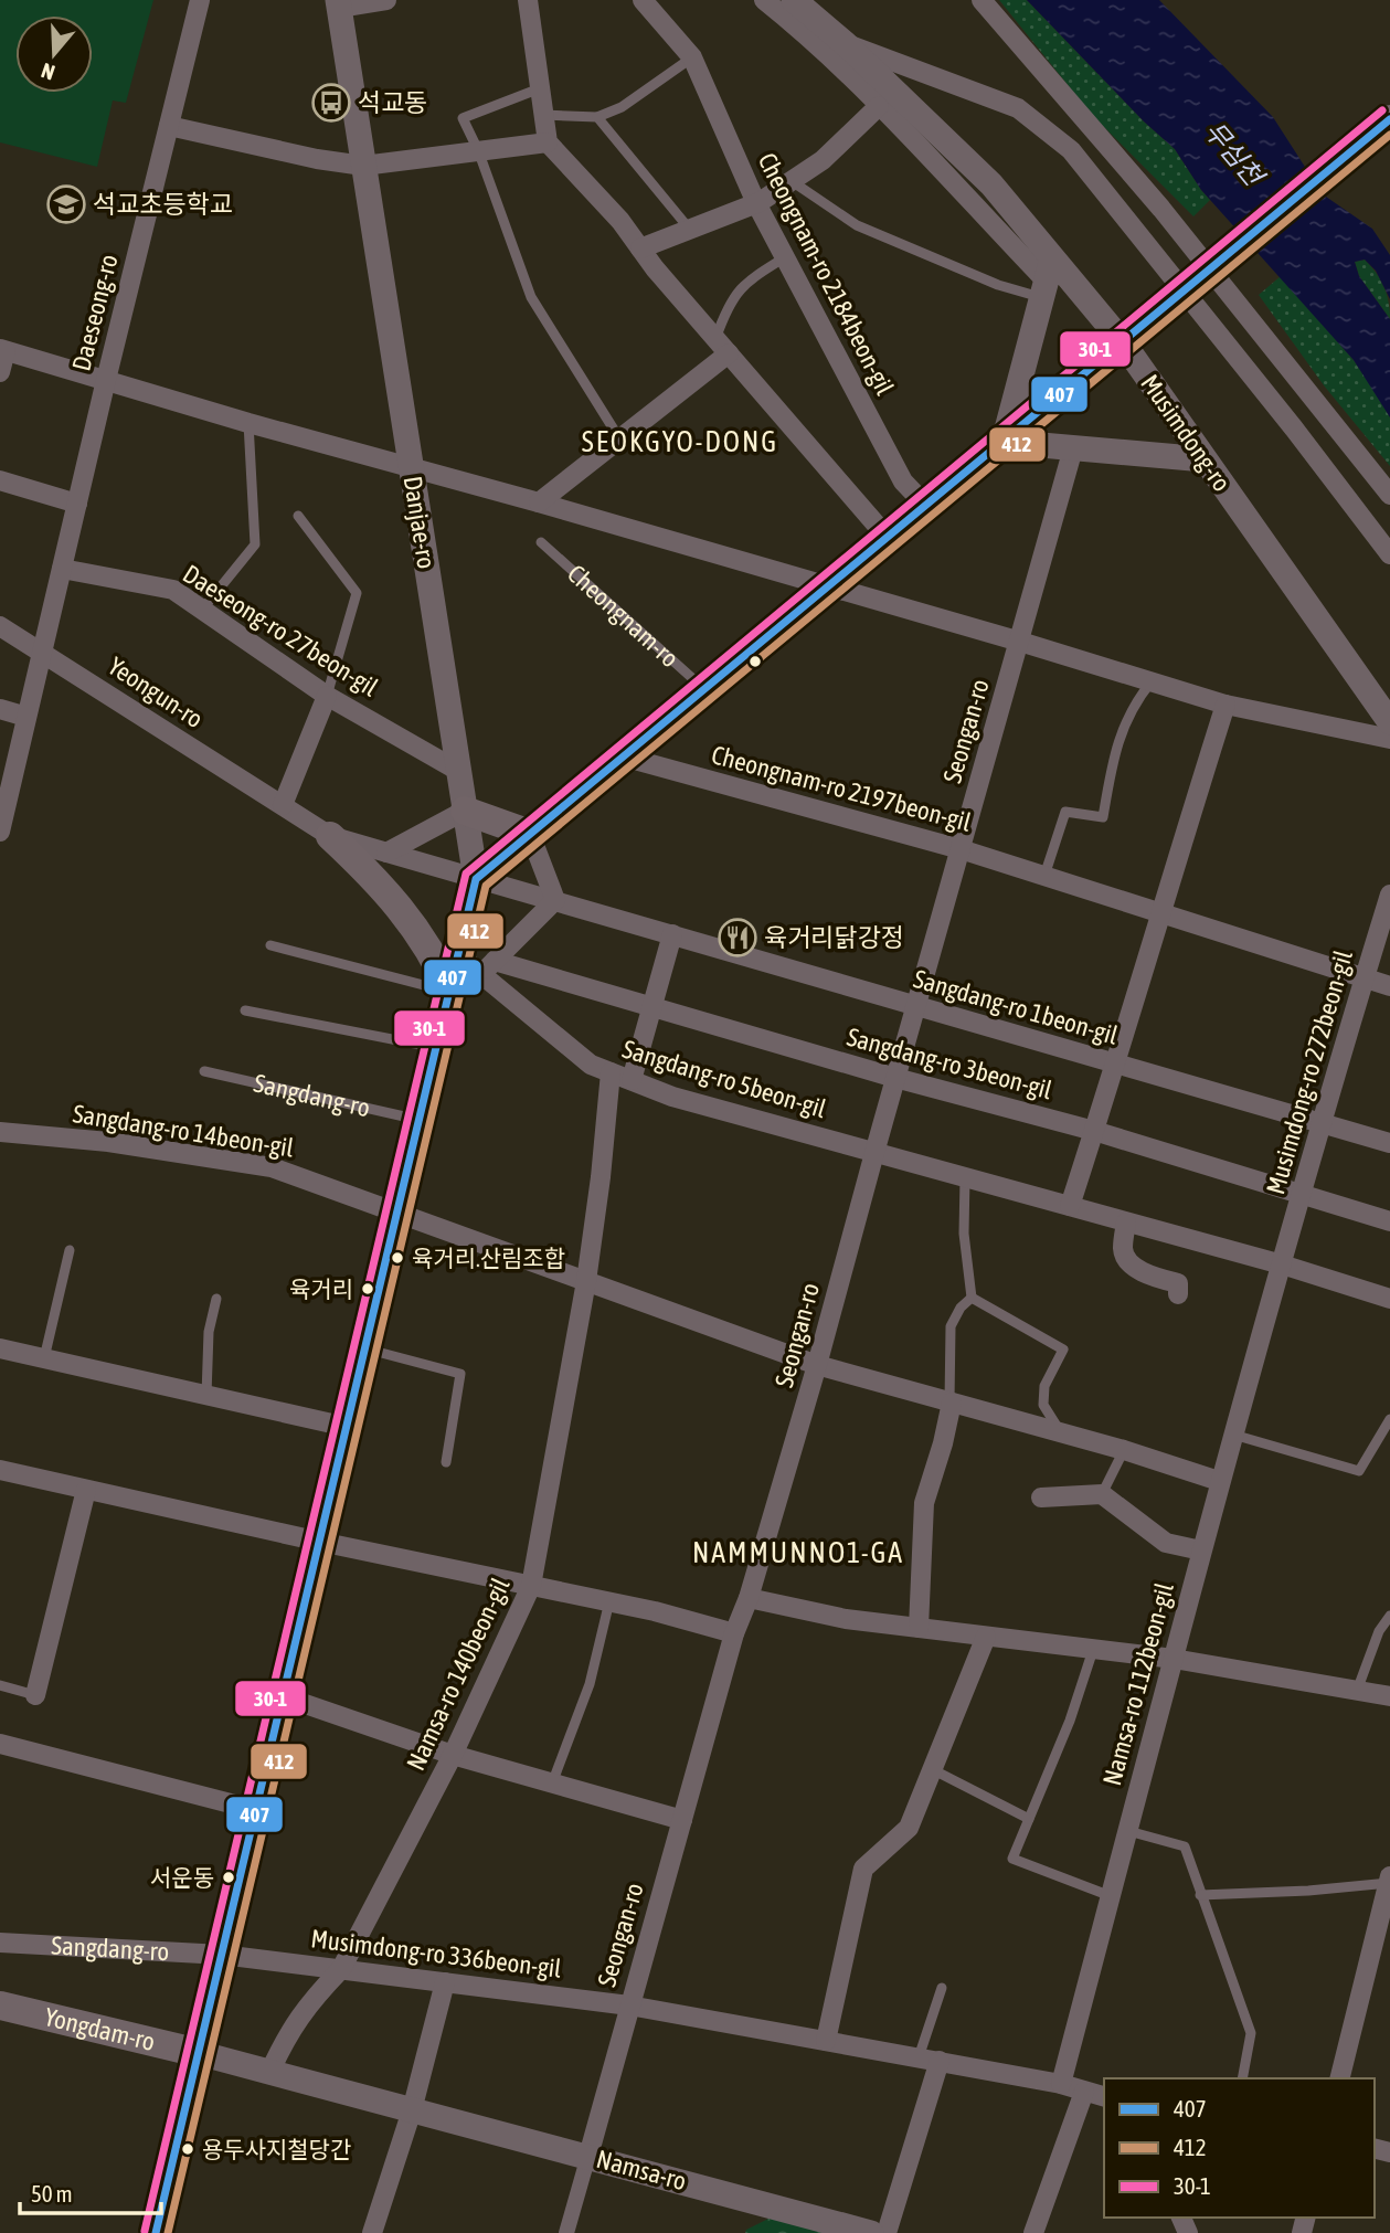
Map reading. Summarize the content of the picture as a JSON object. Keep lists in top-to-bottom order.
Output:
{
  "streets": {
    "main road": ["Cheongnam-ro", "Yongdam-ro"],
    "street": [
      "Cheongnam-ro 2184beon-gil",
      "Daeseong-ro",
      "Musimdong-ro",
      "Danjae-ro",
      "Daeseong-ro 27beon-gil",
      "Yeongun-ro",
      "Seongan-ro",
      "Cheongnam-ro 2197beon-gil",
      "Sangdang-ro 1beon-gil",
      "Sangdang-ro 3beon-gil",
      "Musimdong-ro 272beon-gil",
      "Sangdang-ro 5beon-gil",
      "Sangdang-ro",
      "Sangdang-ro 14beon-gil",
      "Namsa-ro 140beon-gil",
      "Namsa-ro 112beon-gil",
      "Musimdong-ro 336beon-gil",
      "Namsa-ro"
    ]
  },
  "crossings": [
    ["Cheongnam-ro 2184beon-gil", "Cheongnam-ro"],
    ["Daeseong-ro", "Daeseong-ro 27beon-gil"],
    ["Daeseong-ro", "Yeongun-ro"],
    ["Musimdong-ro", "Cheongnam-ro"],
    ["Danjae-ro", "Cheongnam-ro"],
    ["Danjae-ro", "Daeseong-ro 27beon-gil"],
    ["Danjae-ro", "Yeongun-ro"],
    ["Danjae-ro", "Sangdang-ro 1beon-gil"],
    ["Cheongnam-ro", "Yeongun-ro"],
    ["Cheongnam-ro", "Cheongnam-ro 2197beon-gil"],
    ["Cheongnam-ro", "Sangdang-ro 1beon-gil"],
    ["Yeongun-ro", "Sangdang-ro 1beon-gil"],
    ["Seongan-ro", "Cheongnam-ro 2197beon-gil"],
    ["Seongan-ro", "Sangdang-ro 1beon-gil"],
    ["Seongan-ro", "Sangdang-ro 3beon-gil"],
    ["Seongan-ro", "Sangdang-ro 5beon-gil"],
    ["Seongan-ro", "Sangdang-ro 14beon-gil"],
    ["Seongan-ro", "Musimdong-ro 336beon-gil"],
    ["Seongan-ro", "Namsa-ro"],
    ["Cheongnam-ro 2197beon-gil", "Musimdong-ro 272beon-gil"],
    ["Sangdang-ro 1beon-gil", "Musimdong-ro 272beon-gil"],
    ["Sangdang-ro 3beon-gil", "Musimdong-ro 272beon-gil"],
    ["Sangdang-ro 3beon-gil", "Sangdang-ro 5beon-gil"],
    ["Musimdong-ro 272beon-gil", "Sangdang-ro 5beon-gil"],
    ["Musimdong-ro 272beon-gil", "Namsa-ro 112beon-gil"],
    ["Sangdang-ro 5beon-gil", "Namsa-ro 140beon-gil"],
    ["Sangdang-ro 5beon-gil", "Namsa-ro 112beon-gil"],
    ["Sangdang-ro", "Musimdong-ro 336beon-gil"],
    ["Sangdang-ro 14beon-gil", "Namsa-ro 140beon-gil"],
    ["Sangdang-ro 14beon-gil", "Namsa-ro 112beon-gil"],
    ["Namsa-ro 140beon-gil", "Musimdong-ro 336beon-gil"],
    ["Namsa-ro 140beon-gil", "Namsa-ro"],
    ["Namsa-ro 112beon-gil", "Musimdong-ro 336beon-gil"],
    ["Yongdam-ro", "Namsa-ro"]
  ],
  "districts": ["SEOKGYO-DONG", "NAMMUNNO1-GA"],
  "water": ["무심천"],
  "places": {
    "bus stop": ["석교동"],
    "school or university": ["석교초등학교"],
    "restaurant": ["육거리닭강정"],
    "other": [
      "육거리.산림조합",
      "육거리",
      "서운동",
      "용두사지철당간"
    ]
  },
  "lines": ["transit line 30-1", "transit line 407", "transit line 412"],
  "legend": ["407", "412", "30-1"],
  "scale_bar": "50 m",
  "north": "bottom"
}
